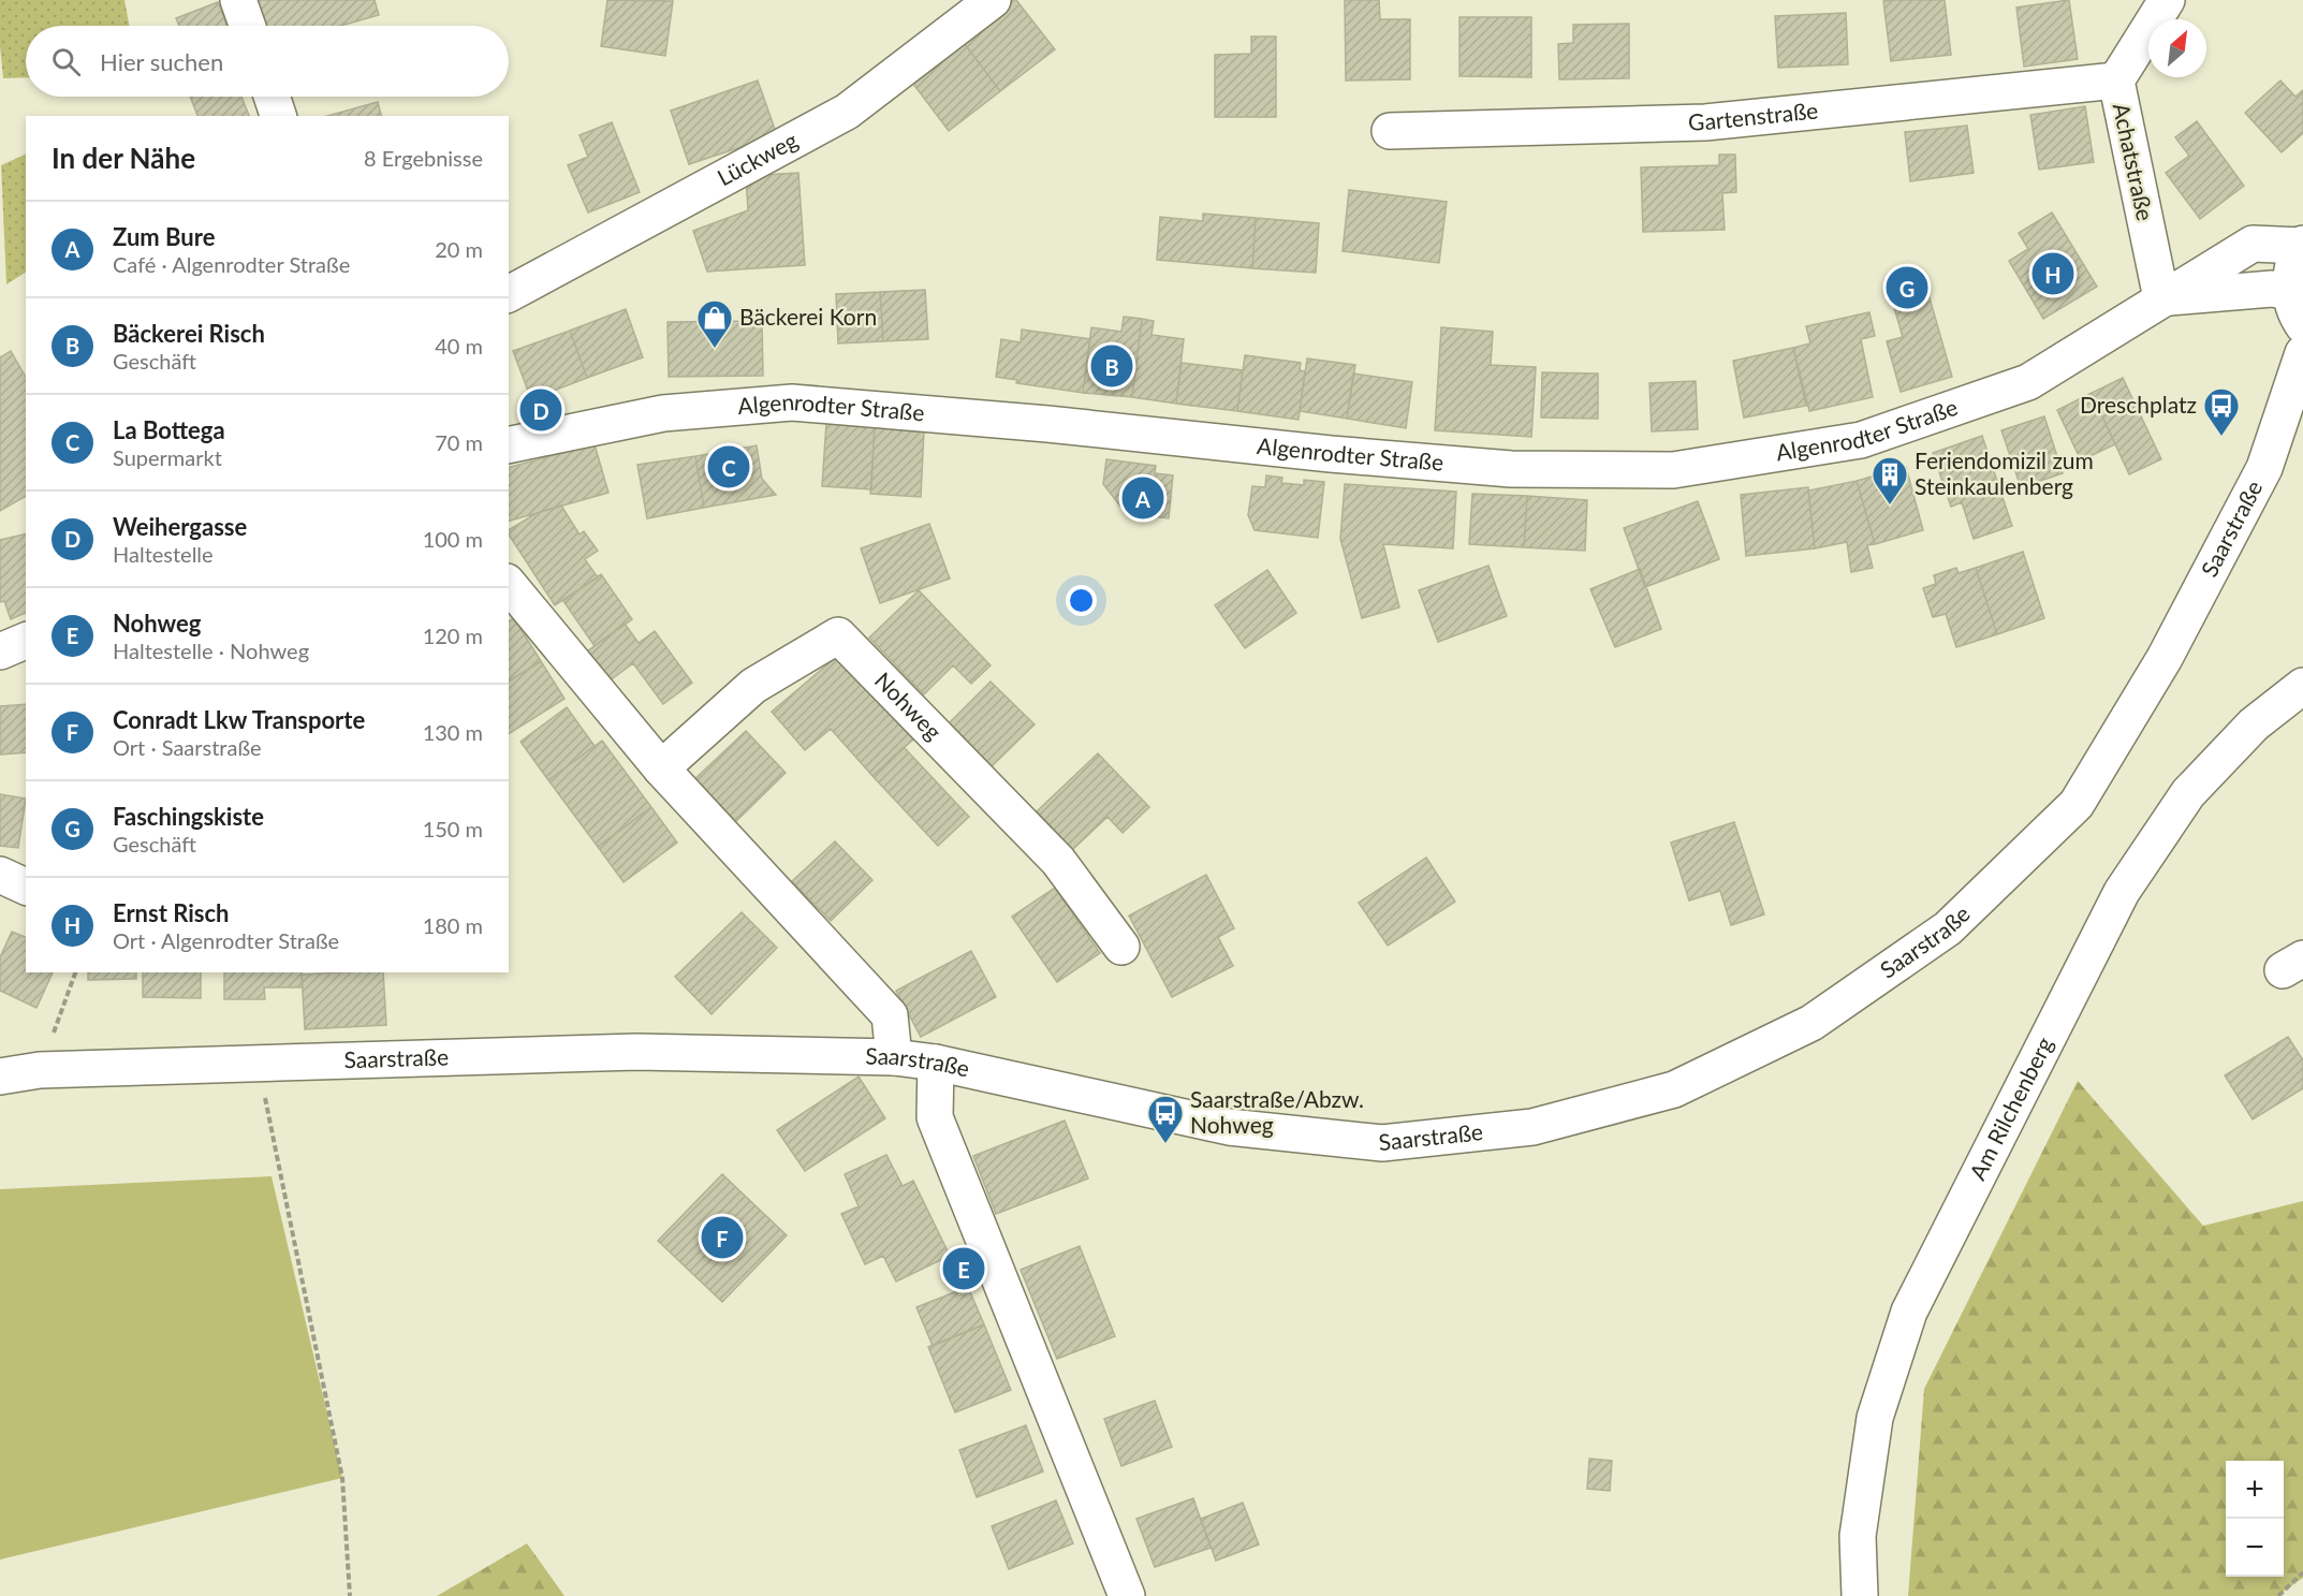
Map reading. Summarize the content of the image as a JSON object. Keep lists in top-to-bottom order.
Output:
{
  "streets": {
    "street": [
      "Gartenstraße",
      "Lückweg",
      "Achatstraße",
      "Algenrodter Straße",
      "Saarstraße",
      "Nohweg",
      "Am Rilchenberg"
    ]
  },
  "crossings": [
    ["Gartenstraße", "Achatstraße"],
    ["Achatstraße", "Algenrodter Straße"]
  ],
  "places": {
    "shop": ["Bäckerei Korn"],
    "bus stop": ["Dreschplatz", "Saarstraße/Abzw. Nohweg"],
    "building": ["Feriendomizil zum Steinkaulenberg"]
  },
  "north": "top right",
  "page": {
    "search": "Hier suchen",
    "heading": ["In der Nähe", "8 Ergebnisse"],
    "list": [
      {
        "mark": "A",
        "name": "Zum Bure",
        "note": "Café · Algenrodter Straße",
        "value": "20 m"
      },
      {
        "mark": "B",
        "name": "Bäckerei Risch",
        "note": "Geschäft",
        "value": "40 m"
      },
      {
        "mark": "C",
        "name": "La Bottega",
        "note": "Supermarkt",
        "value": "70 m"
      },
      {
        "mark": "D",
        "name": "Weihergasse",
        "note": "Haltestelle",
        "value": "100 m"
      },
      {
        "mark": "E",
        "name": "Nohweg",
        "note": "Haltestelle · Nohweg",
        "value": "120 m"
      },
      {
        "mark": "F",
        "name": "Conradt Lkw Transporte",
        "note": "Ort · Saarstraße",
        "value": "130 m"
      },
      {
        "mark": "G",
        "name": "Faschingskiste",
        "note": "Geschäft",
        "value": "150 m"
      },
      {
        "mark": "H",
        "name": "Ernst Risch",
        "note": "Ort · Algenrodter Straße",
        "value": "180 m"
      }
    ],
    "pins": [
      "H",
      "G",
      "B",
      "D",
      "C",
      "A",
      "F",
      "E"
    ],
    "map_buttons": ["+", "−"]
  }
}
